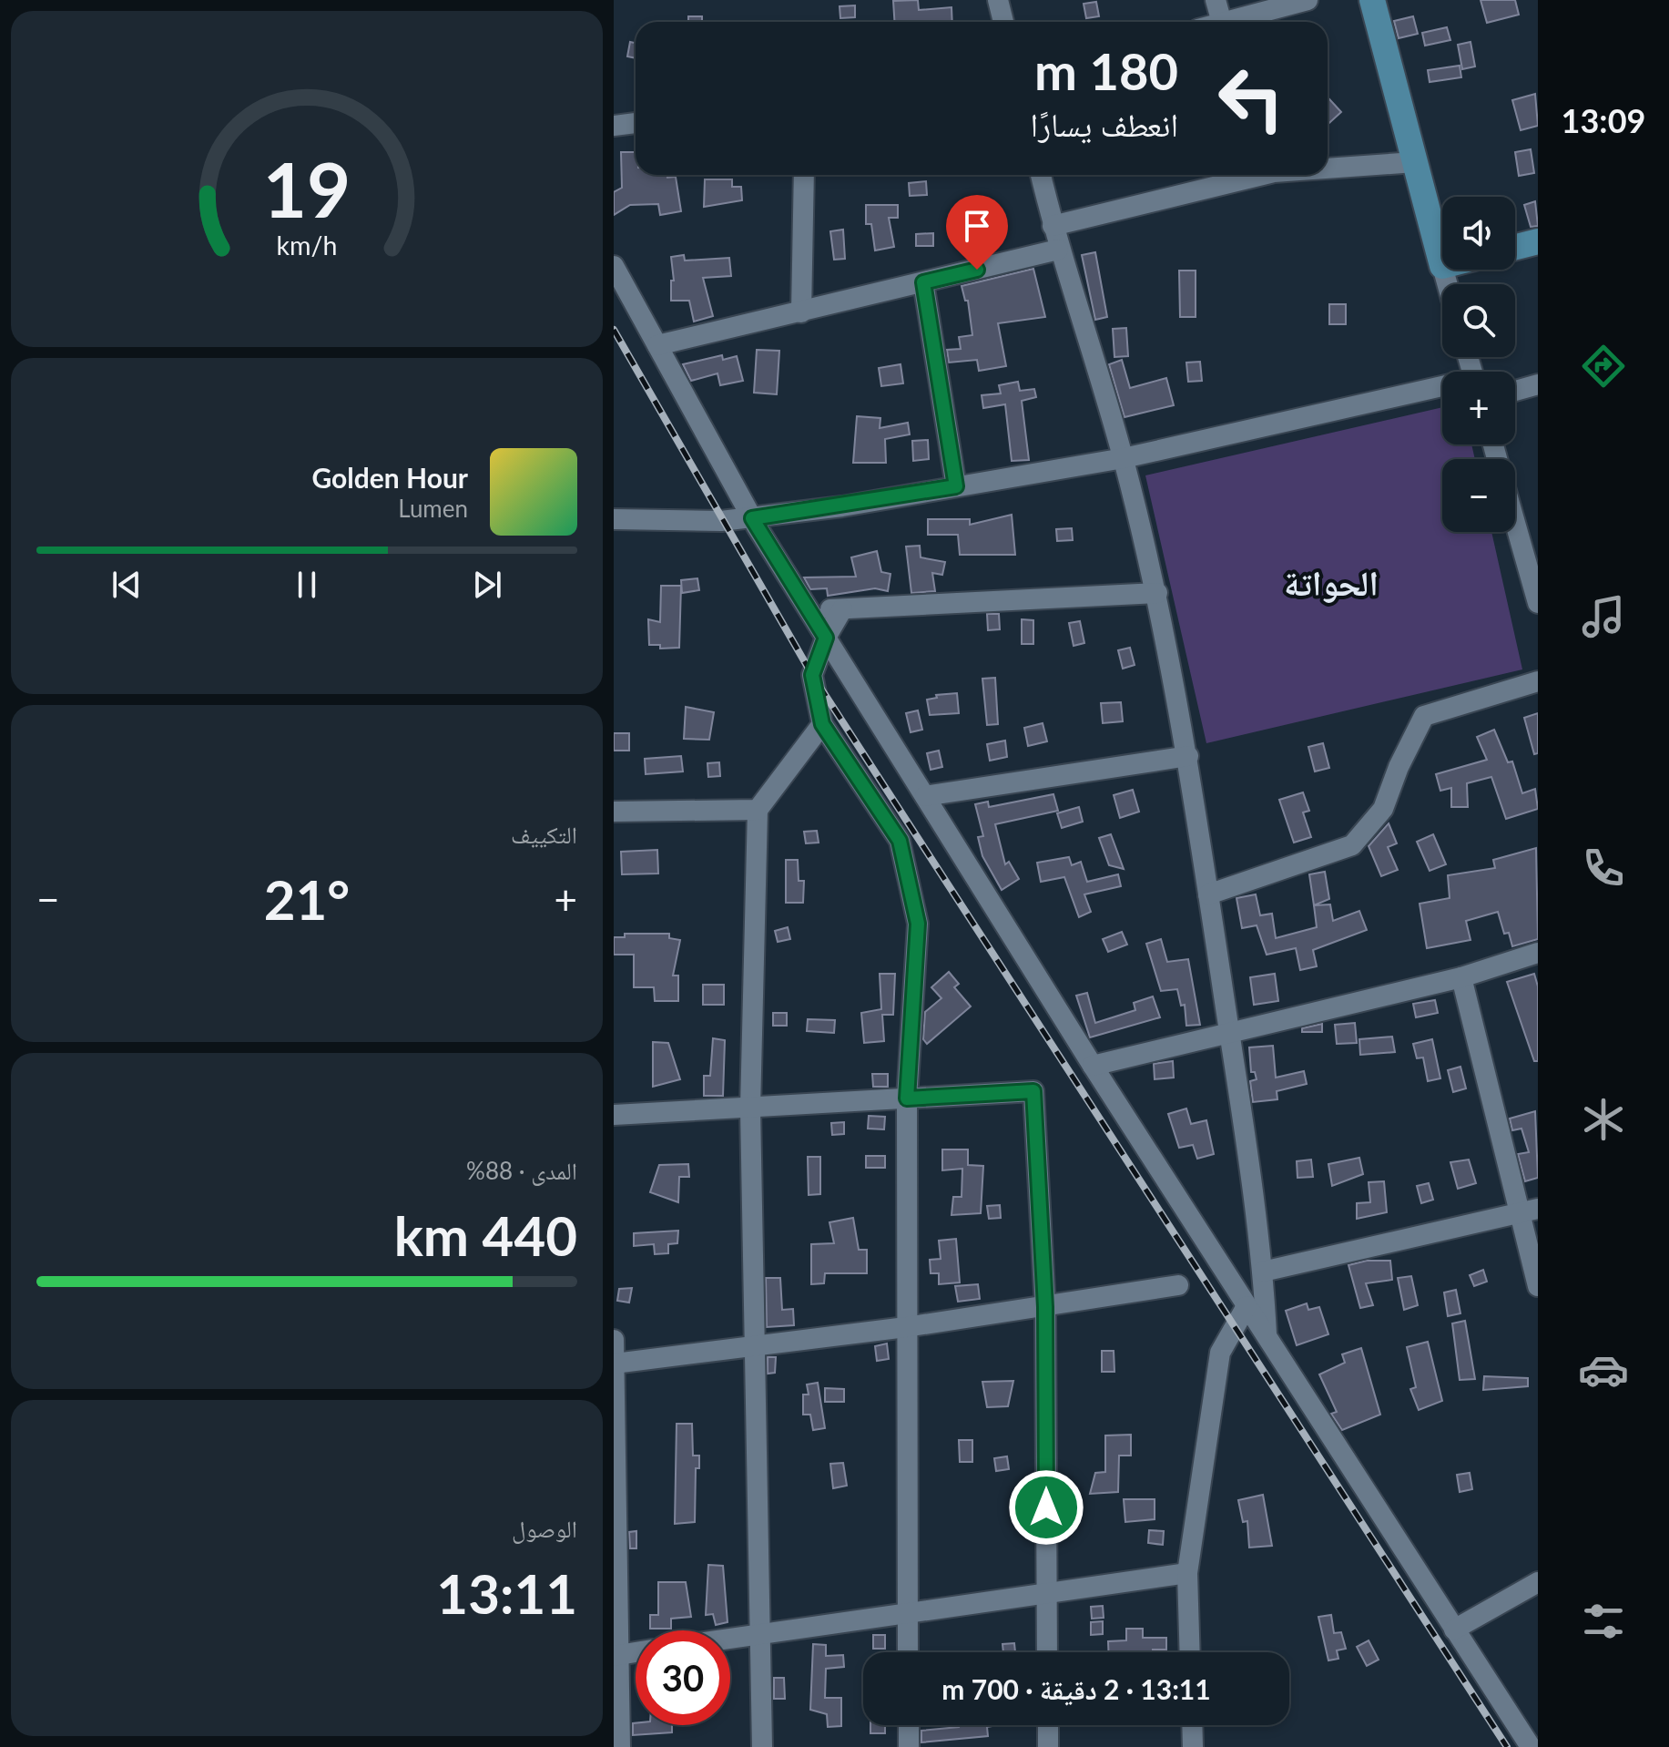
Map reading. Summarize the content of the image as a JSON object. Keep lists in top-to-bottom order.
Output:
{
  "districts": ["الحواتة"],
  "page": {
    "tabs": "13:09",
    "turn": ["180 m", "انعطف يسارًا"],
    "map_buttons": ["+", "−"],
    "song": ["Golden Hour", "Lumen"],
    "tile": [
      "التكييف",
      ["المدى · 88%", "440 km"],
      ["الوصول", "13:11"]
    ],
    "heat": ["−", "21°", "+"],
    "limit": "30",
    "trip": "13:11 · 2 دقيقة · 700 m",
    "gauge": ["19", "km/h"]
  }
}
